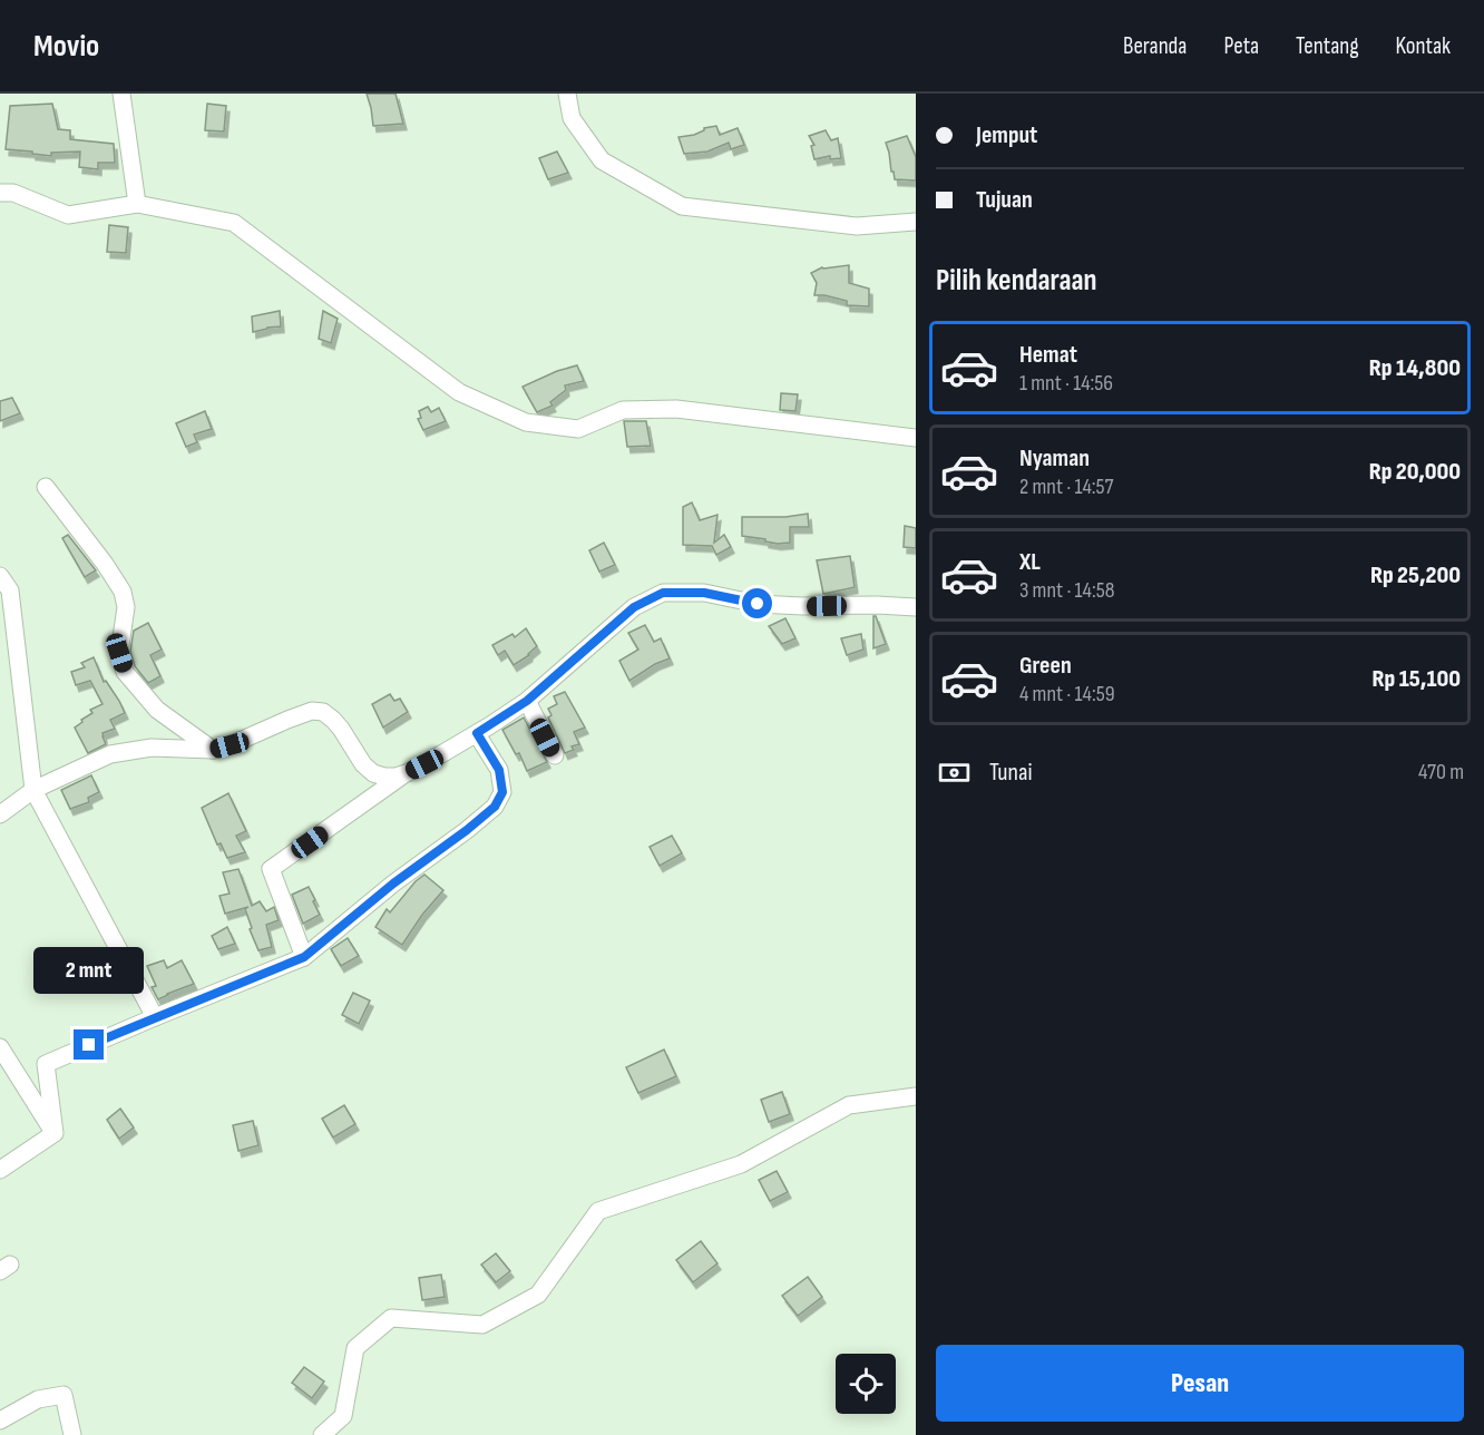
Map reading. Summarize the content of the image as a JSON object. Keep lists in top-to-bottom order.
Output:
{
  "page": {
    "header": "Movio",
    "nav": [
      "Beranda",
      "Peta",
      "Tentang",
      "Kontak"
    ],
    "banner": ["Jemput", "Tujuan"],
    "heading": "Pilih kendaraan",
    "list": [
      {
        "name": "Hemat",
        "note": "1 mnt · 14:56",
        "value": "Rp 14,800"
      },
      {
        "name": "Nyaman",
        "note": "2 mnt · 14:57",
        "value": "Rp 20,000"
      },
      {
        "name": "XL",
        "note": "3 mnt · 14:58",
        "value": "Rp 25,200"
      },
      {
        "name": "Green",
        "note": "4 mnt · 14:59",
        "value": "Rp 15,100"
      }
    ],
    "pay": ["Tunai", "470 m"],
    "bubble": "2 mnt",
    "buttons": "Pesan"
  }
}
